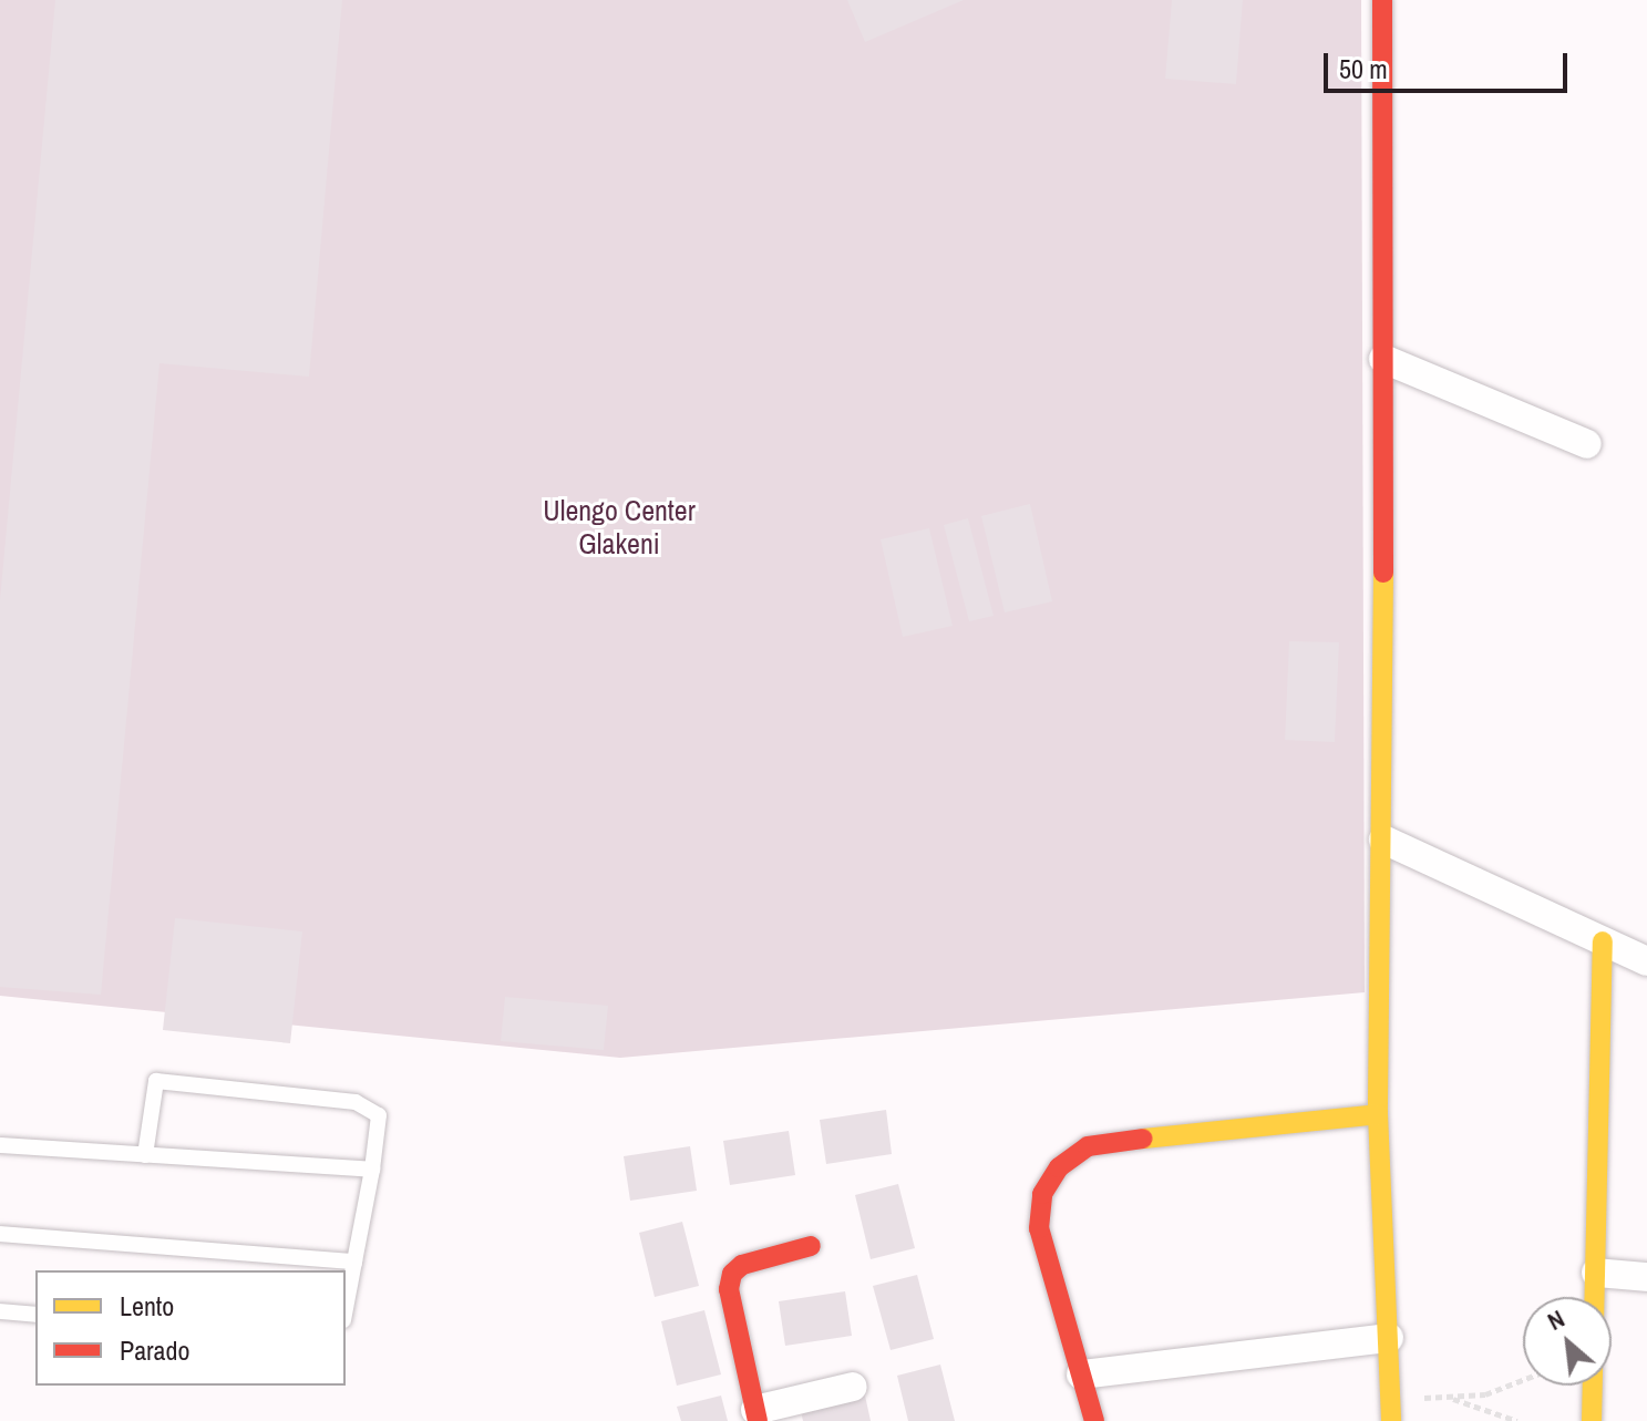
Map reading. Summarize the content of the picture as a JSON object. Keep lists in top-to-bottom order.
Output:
{
  "parks": ["Ulengo Center Glakeni"],
  "legend": ["Lento", "Parado"],
  "scale_bar": "50 m",
  "north": "top left"
}
